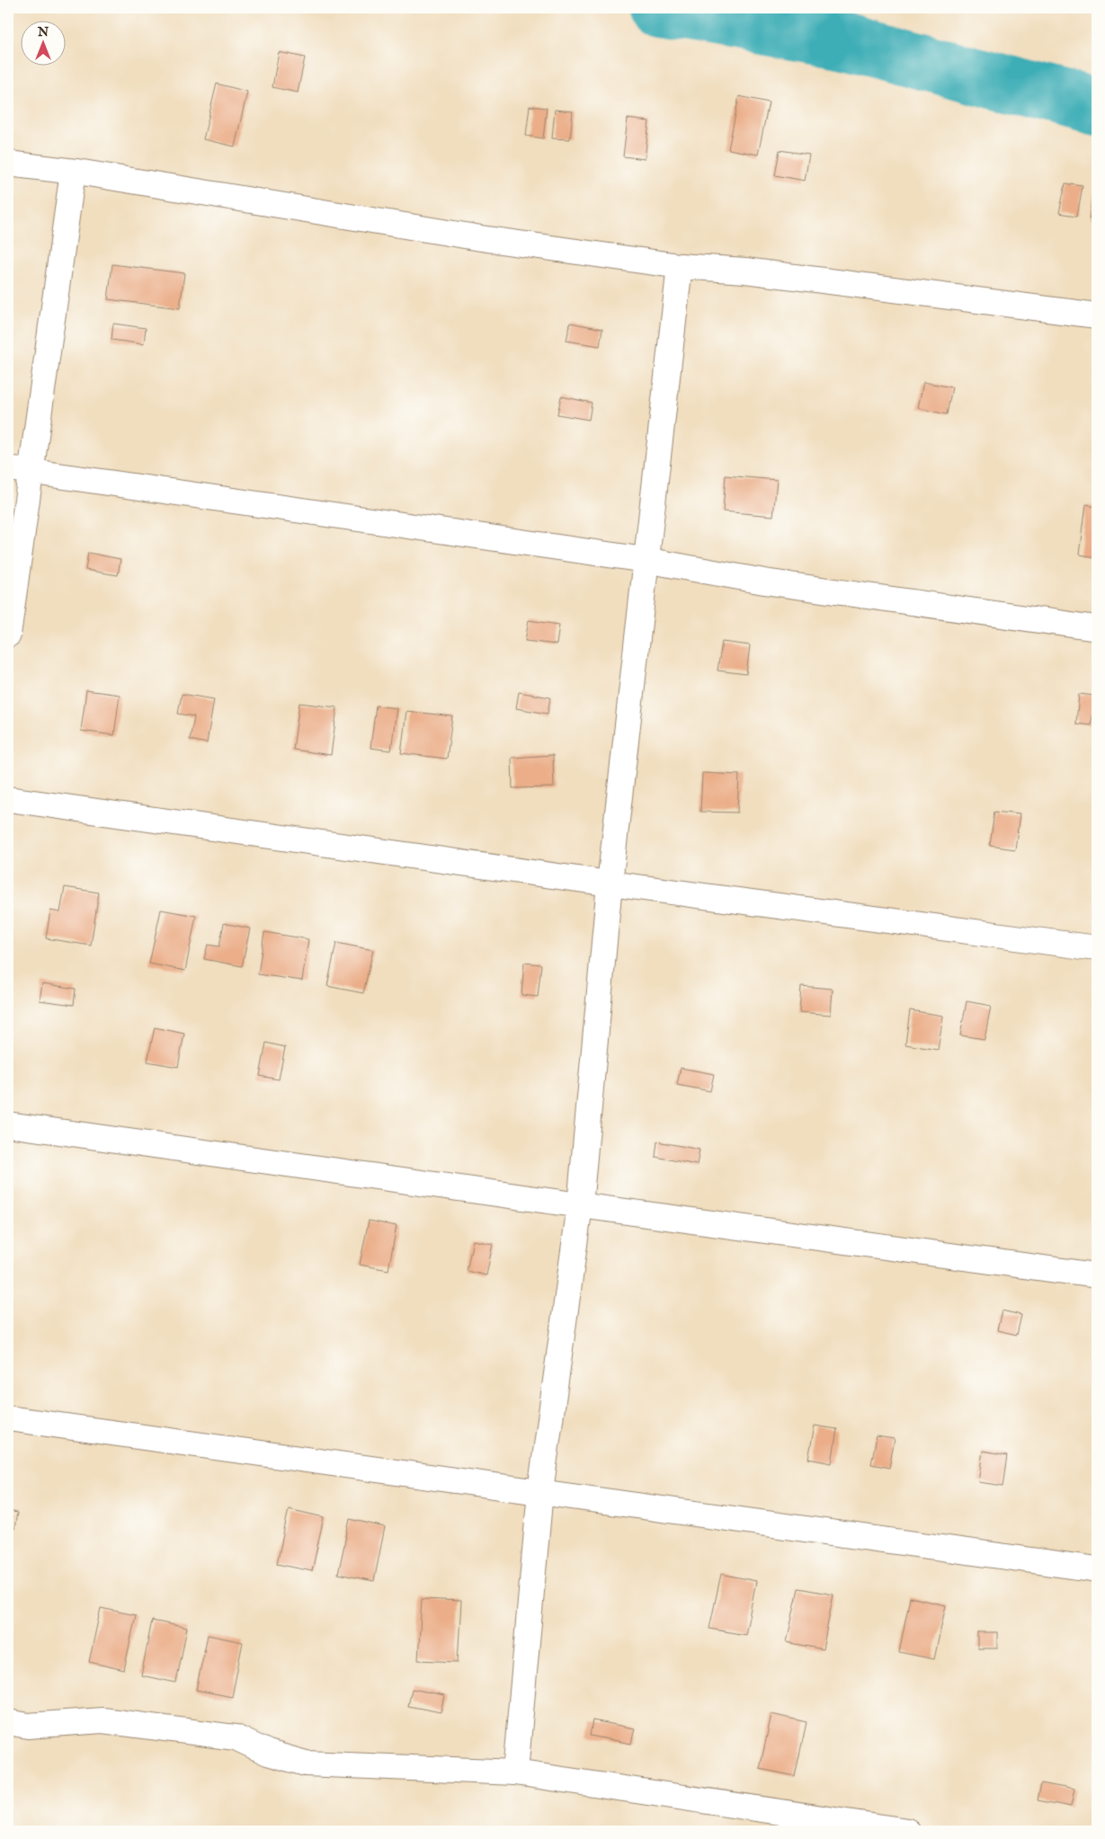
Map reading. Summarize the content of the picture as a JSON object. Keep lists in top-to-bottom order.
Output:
{
  "north": "top"
}
